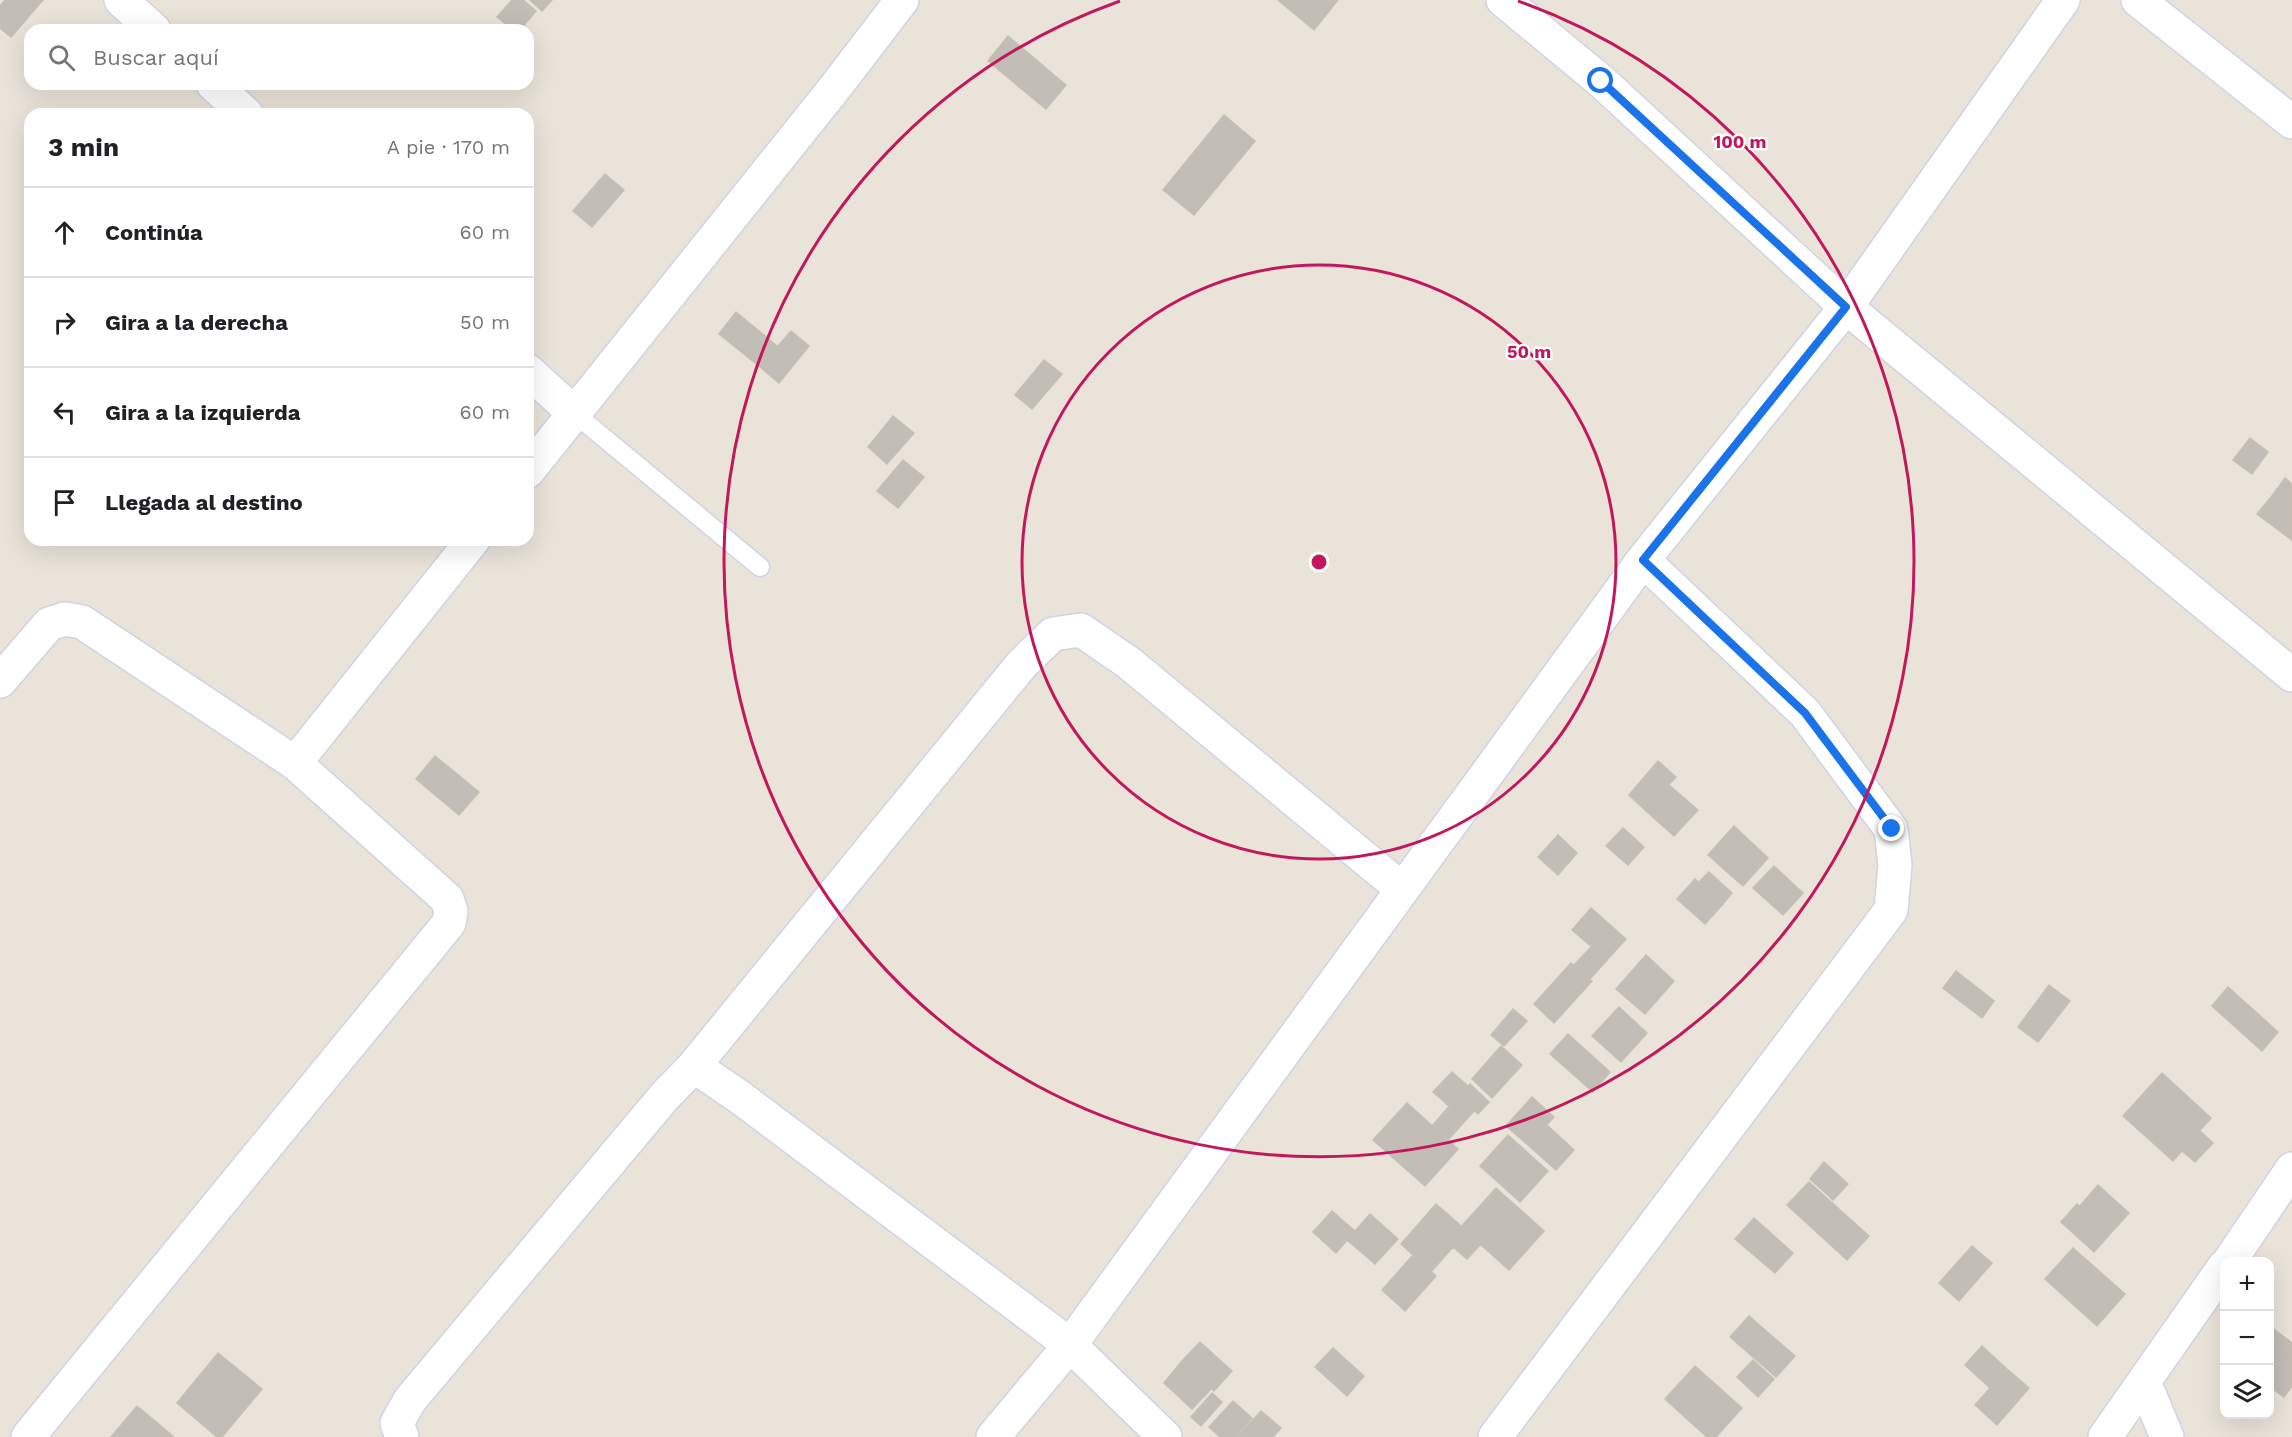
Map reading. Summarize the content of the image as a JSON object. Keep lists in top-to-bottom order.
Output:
{
  "page": {
    "search": "Buscar aquí",
    "heading": ["3 min", "A pie · 170 m"],
    "list": [
      ["Continúa", "60 m"],
      ["Gira a la derecha", "50 m"],
      ["Gira a la izquierda", "60 m"],
      "Llegada al destino"
    ],
    "map_buttons": ["+", "−"]
  },
  "rings": ["100 m", "50 m"]
}
